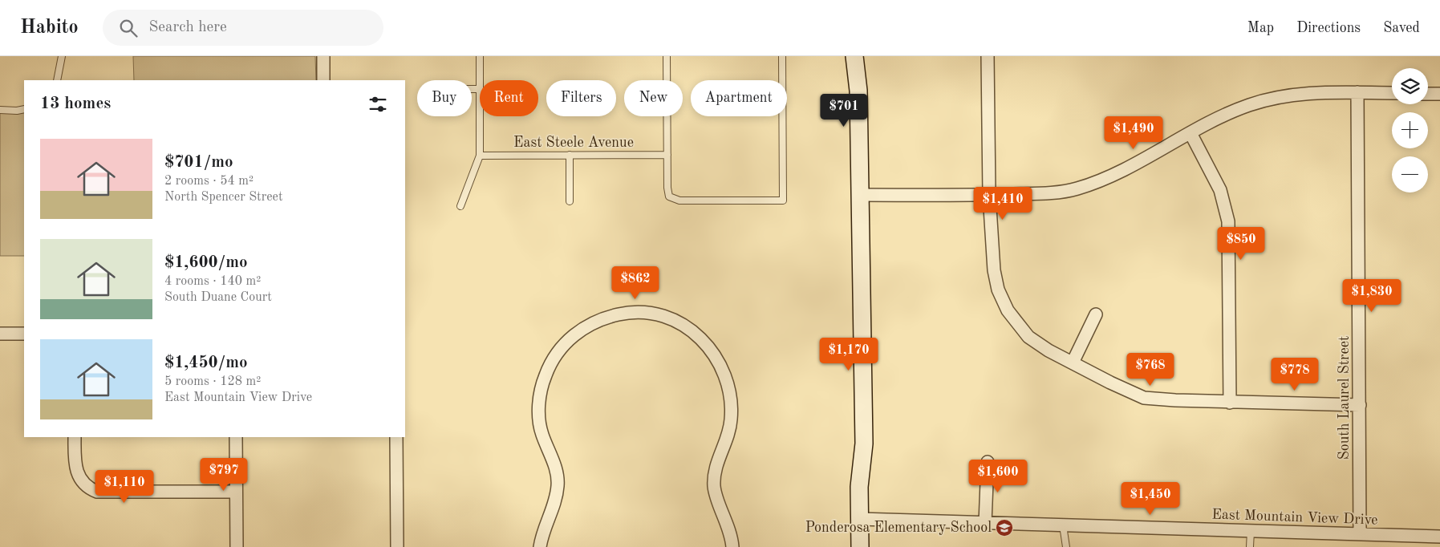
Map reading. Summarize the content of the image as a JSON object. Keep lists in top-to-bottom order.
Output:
{
  "streets": {
    "street": ["South Laurel Street", "East Mountain View Drive"],
    "lane": ["East Steele Avenue"]
  },
  "crossings": [
    ["South Laurel Street", "East Mountain View Drive"]
  ],
  "places": {
    "school or university": ["Ponderosa Elementary School"]
  },
  "page": {
    "header": "Habito",
    "search": "Search here",
    "nav": ["Map", "Directions", "Saved"],
    "map_buttons": ["+", "−"],
    "chip": [
      "Buy",
      "Rent",
      "Filters",
      "New",
      "Apartment"
    ],
    "heading": "13 homes",
    "price": [
      "$701",
      "$1,490",
      "$1,410",
      "$850",
      "$862",
      "$1,830",
      "$1,170",
      "$768",
      "$778",
      "$797",
      "$1,600",
      "$1,110",
      "$1,450"
    ],
    "list": [
      {
        "name": "$701/mo",
        "note": "2 rooms · 54 m² · North Spencer Street"
      },
      {
        "name": "$1,600/mo",
        "note": "4 rooms · 140 m² · South Duane Court"
      },
      {
        "name": "$1,450/mo",
        "note": "5 rooms · 128 m² · East Mountain View Drive"
      }
    ]
  }
}
